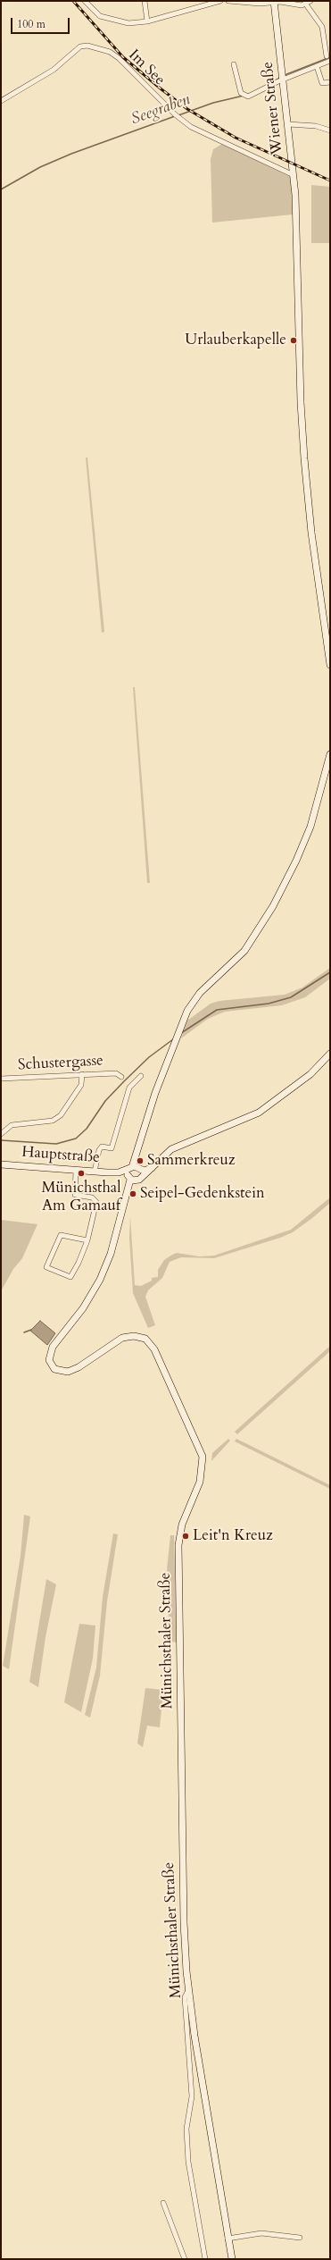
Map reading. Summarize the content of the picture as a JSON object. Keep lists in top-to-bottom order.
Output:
{
  "streets": {
    "street": [
      "Im See",
      "Wiener Straße",
      "Schustergasse",
      "Hauptstraße",
      "Münichsthaler Straße"
    ]
  },
  "crossings": [
    ["Im See", "Wiener Straße"],
    ["Hauptstraße", "Münichsthaler Straße"]
  ],
  "water": ["Seegraben"],
  "places": [
    "Urlauberkapelle",
    "Sammerkreuz",
    "Münichsthal Am Gamauf",
    "Seipel-Gedenkstein",
    "Leit'n Kreuz"
  ],
  "scale_bar": "100 m"
}
